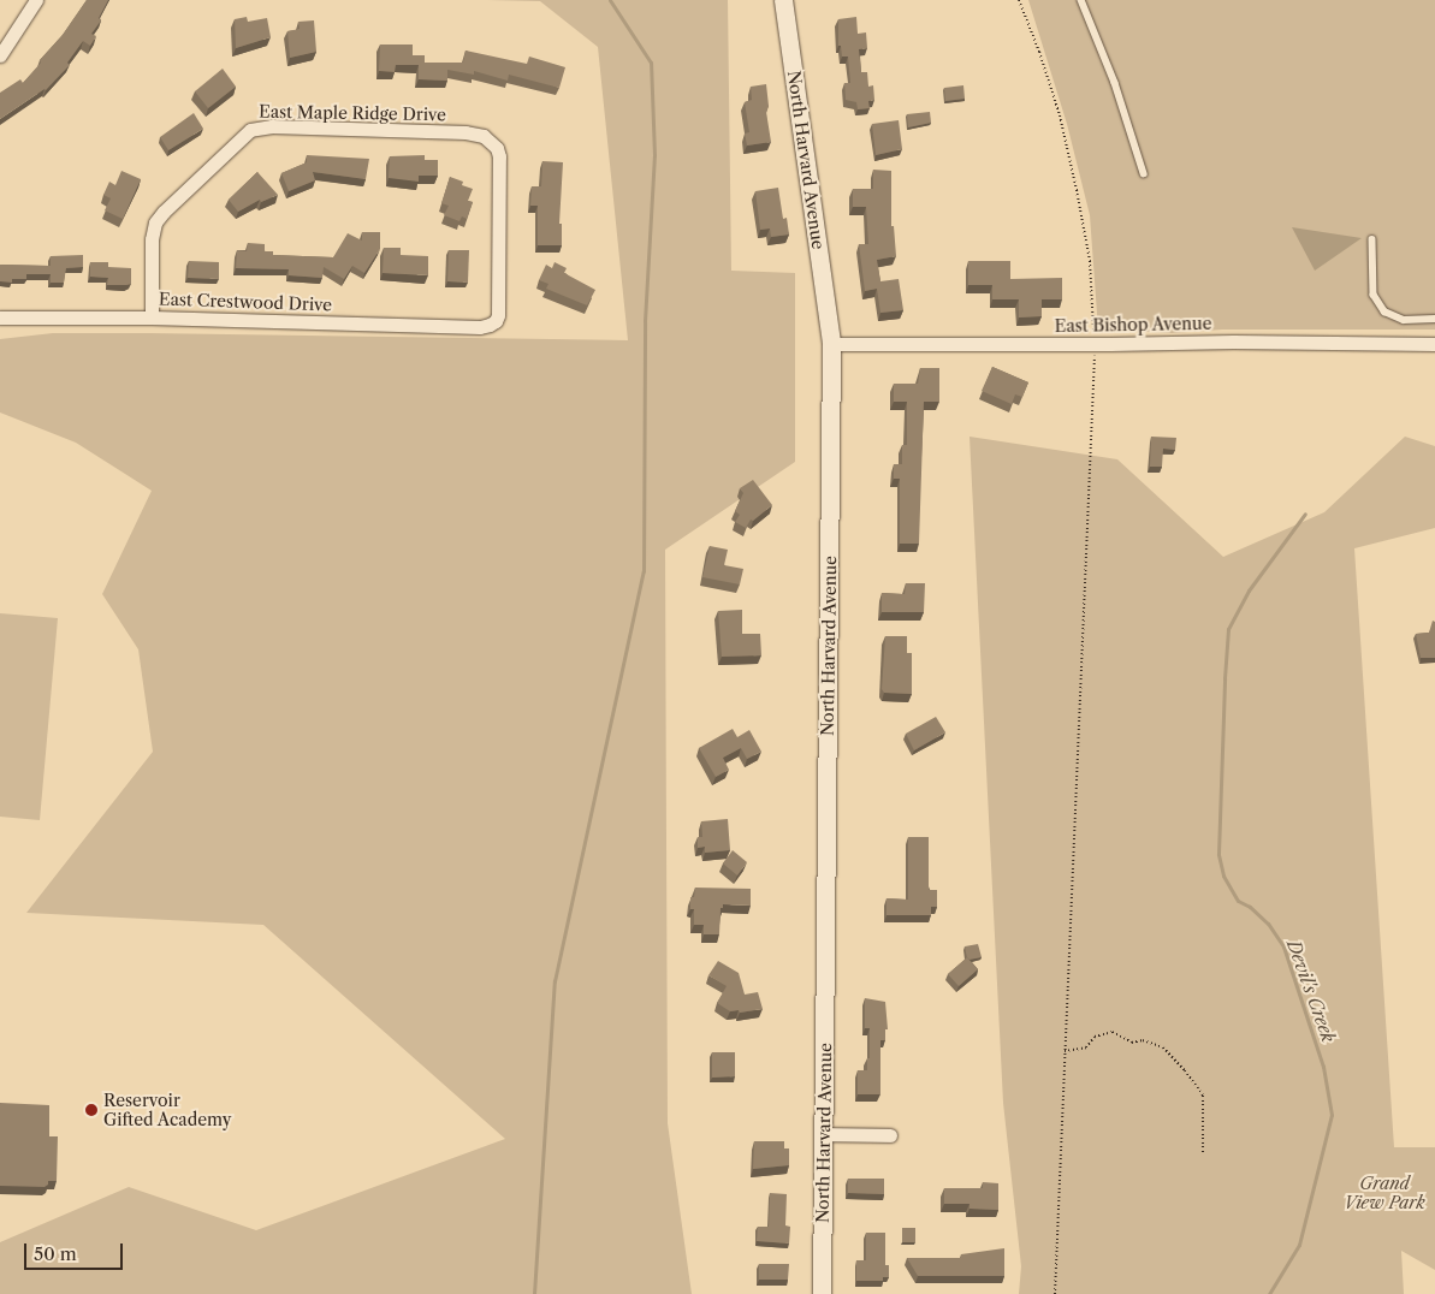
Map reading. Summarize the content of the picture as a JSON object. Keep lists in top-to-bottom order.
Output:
{
  "streets": {
    "street": [
      "East Maple Ridge Drive",
      "North Harvard Avenue",
      "East Crestwood Drive",
      "East Bishop Avenue"
    ]
  },
  "crossings": [
    ["East Maple Ridge Drive", "East Crestwood Drive"],
    ["North Harvard Avenue", "East Bishop Avenue"]
  ],
  "water": ["Devil's Creek"],
  "parks": ["Grand View Park"],
  "places": ["Reservoir Gifted Academy"],
  "scale_bar": "50 m"
}
